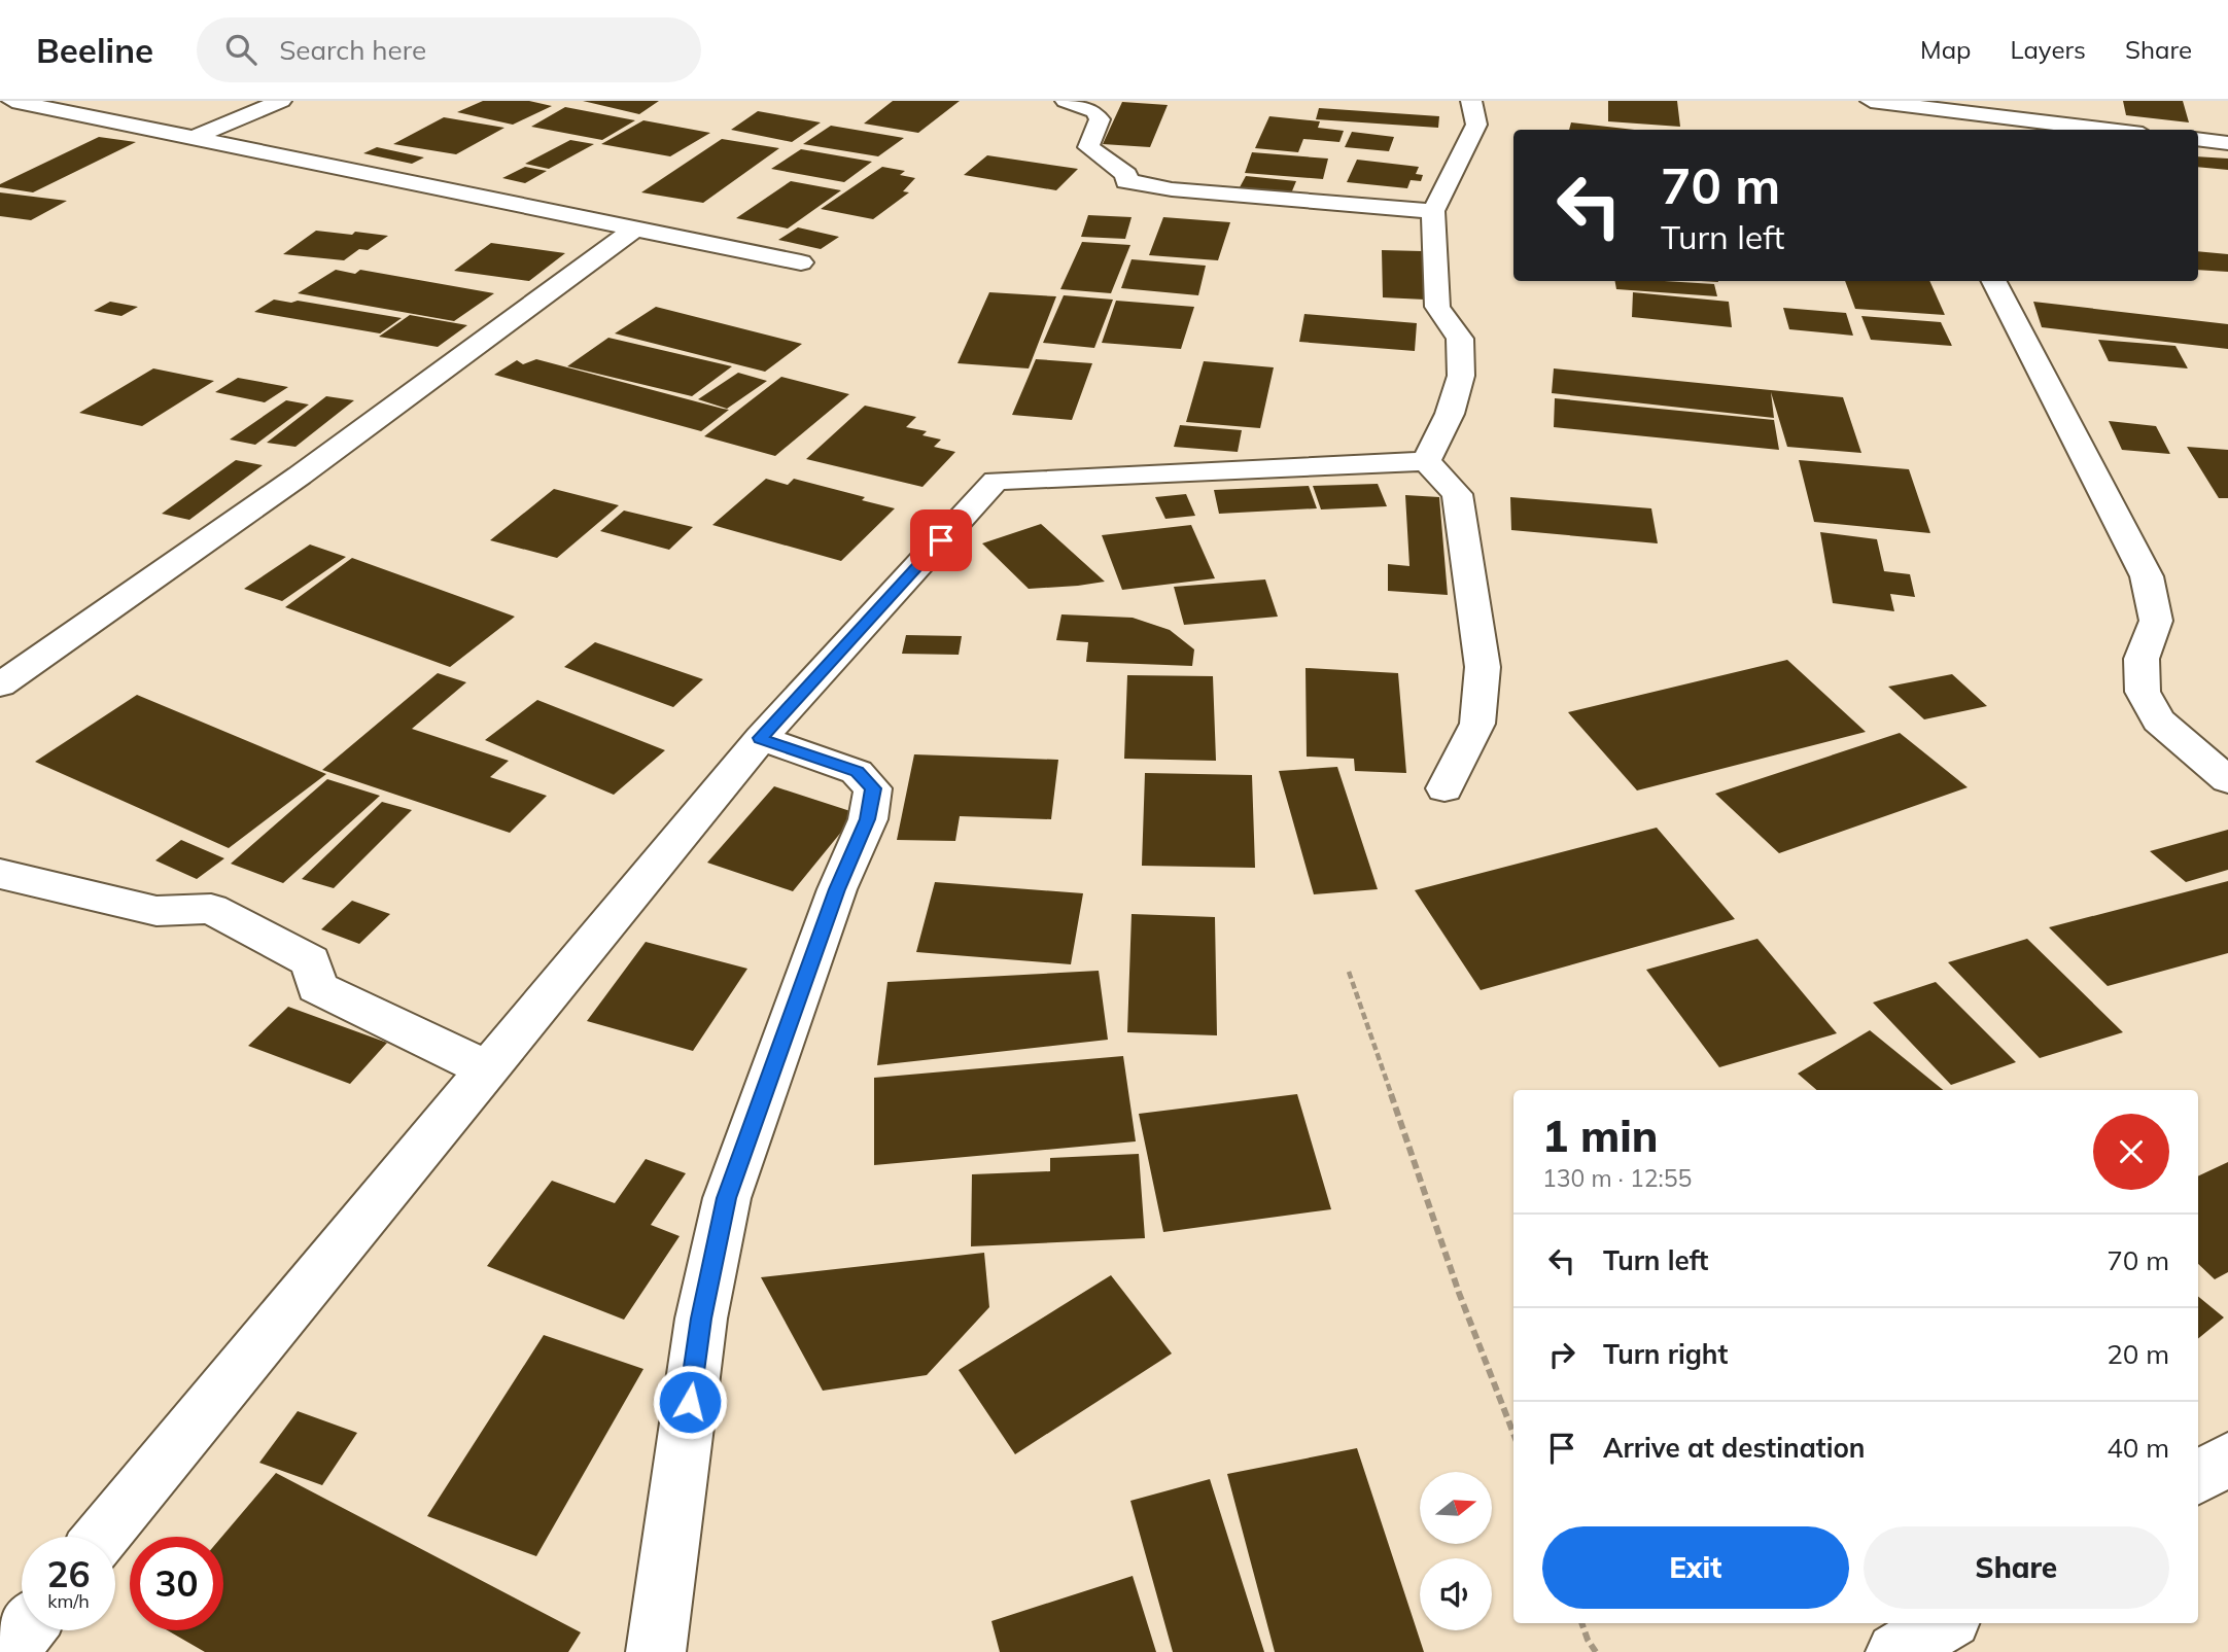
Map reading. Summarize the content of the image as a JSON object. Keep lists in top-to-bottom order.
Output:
{
  "north": "right",
  "page": {
    "header": "Beeline",
    "search": "Search here",
    "nav": ["Map", "Layers", "Share"],
    "turn": ["70 m", "Turn left"],
    "heading": ["1 min", "130 m · 12:55"],
    "list": [
      {
        "name": "Turn left",
        "value": "70 m"
      },
      {
        "name": "Turn right",
        "value": "20 m"
      },
      {
        "name": "Arrive at destination",
        "value": "40 m"
      }
    ],
    "buttons": ["Exit", "Share"],
    "speed": "26 km/h",
    "limit": "30"
  }
}
